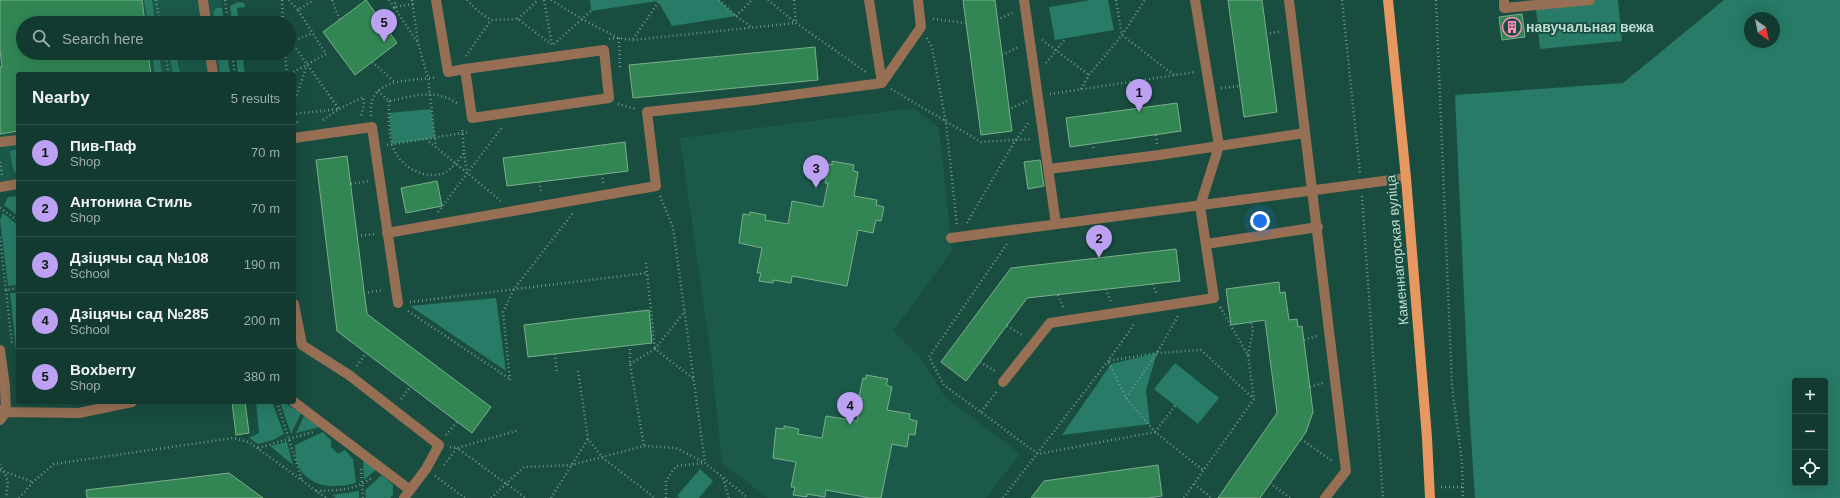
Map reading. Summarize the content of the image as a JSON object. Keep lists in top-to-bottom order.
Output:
{
  "streets": {
    "main road": ["Каменнагорская вуліца"]
  },
  "places": {
    "building": ["навучальная вежа"]
  },
  "north": "bottom right",
  "page": {
    "pins": [
      "5",
      "1",
      "3",
      "2",
      "4"
    ],
    "search": "Search here",
    "heading": ["Nearby", "5 results"],
    "list": [
      {
        "mark": "1",
        "name": "Пив-Паф",
        "note": "Shop",
        "value": "70 m"
      },
      {
        "mark": "2",
        "name": "Антонина Стиль",
        "note": "Shop",
        "value": "70 m"
      },
      {
        "mark": "3",
        "name": "Дзіцячы сад №108",
        "note": "School",
        "value": "190 m"
      },
      {
        "mark": "4",
        "name": "Дзіцячы сад №285",
        "note": "School",
        "value": "200 m"
      },
      {
        "mark": "5",
        "name": "Boxberry",
        "note": "Shop",
        "value": "380 m"
      }
    ],
    "map_buttons": ["+", "−"]
  }
}
